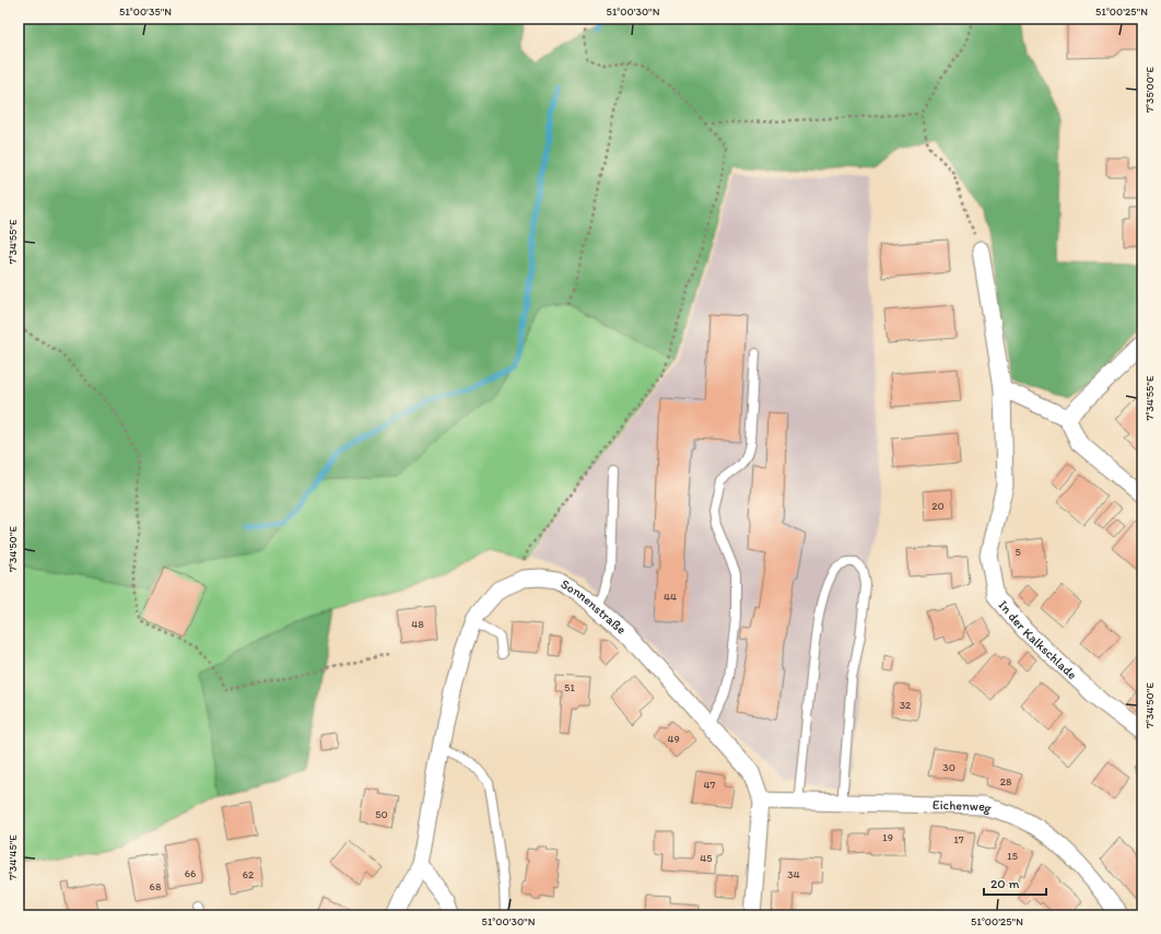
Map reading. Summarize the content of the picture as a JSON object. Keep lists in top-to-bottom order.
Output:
{
  "streets": {
    "street": ["Sonnenstraße", "In der Kalkschlade", "Eichenweg"]
  },
  "crossings": [
    ["Sonnenstraße", "Eichenweg"]
  ],
  "house_numbers": [
    "20",
    "5",
    "44",
    "48",
    "51",
    "32",
    "49",
    "30",
    "28",
    "47",
    "50",
    "19",
    "17",
    "15",
    "45",
    "66",
    "62",
    "34",
    "68"
  ],
  "scale_bar": "20 m",
  "coordinates": [
    "51°00'35\"N",
    "51°00'30\"N",
    "51°00'25\"N",
    "7°35'00\"E",
    "7°34'55\"E",
    "7°34'50\"E",
    "7°34'45\"E"
  ]
}
